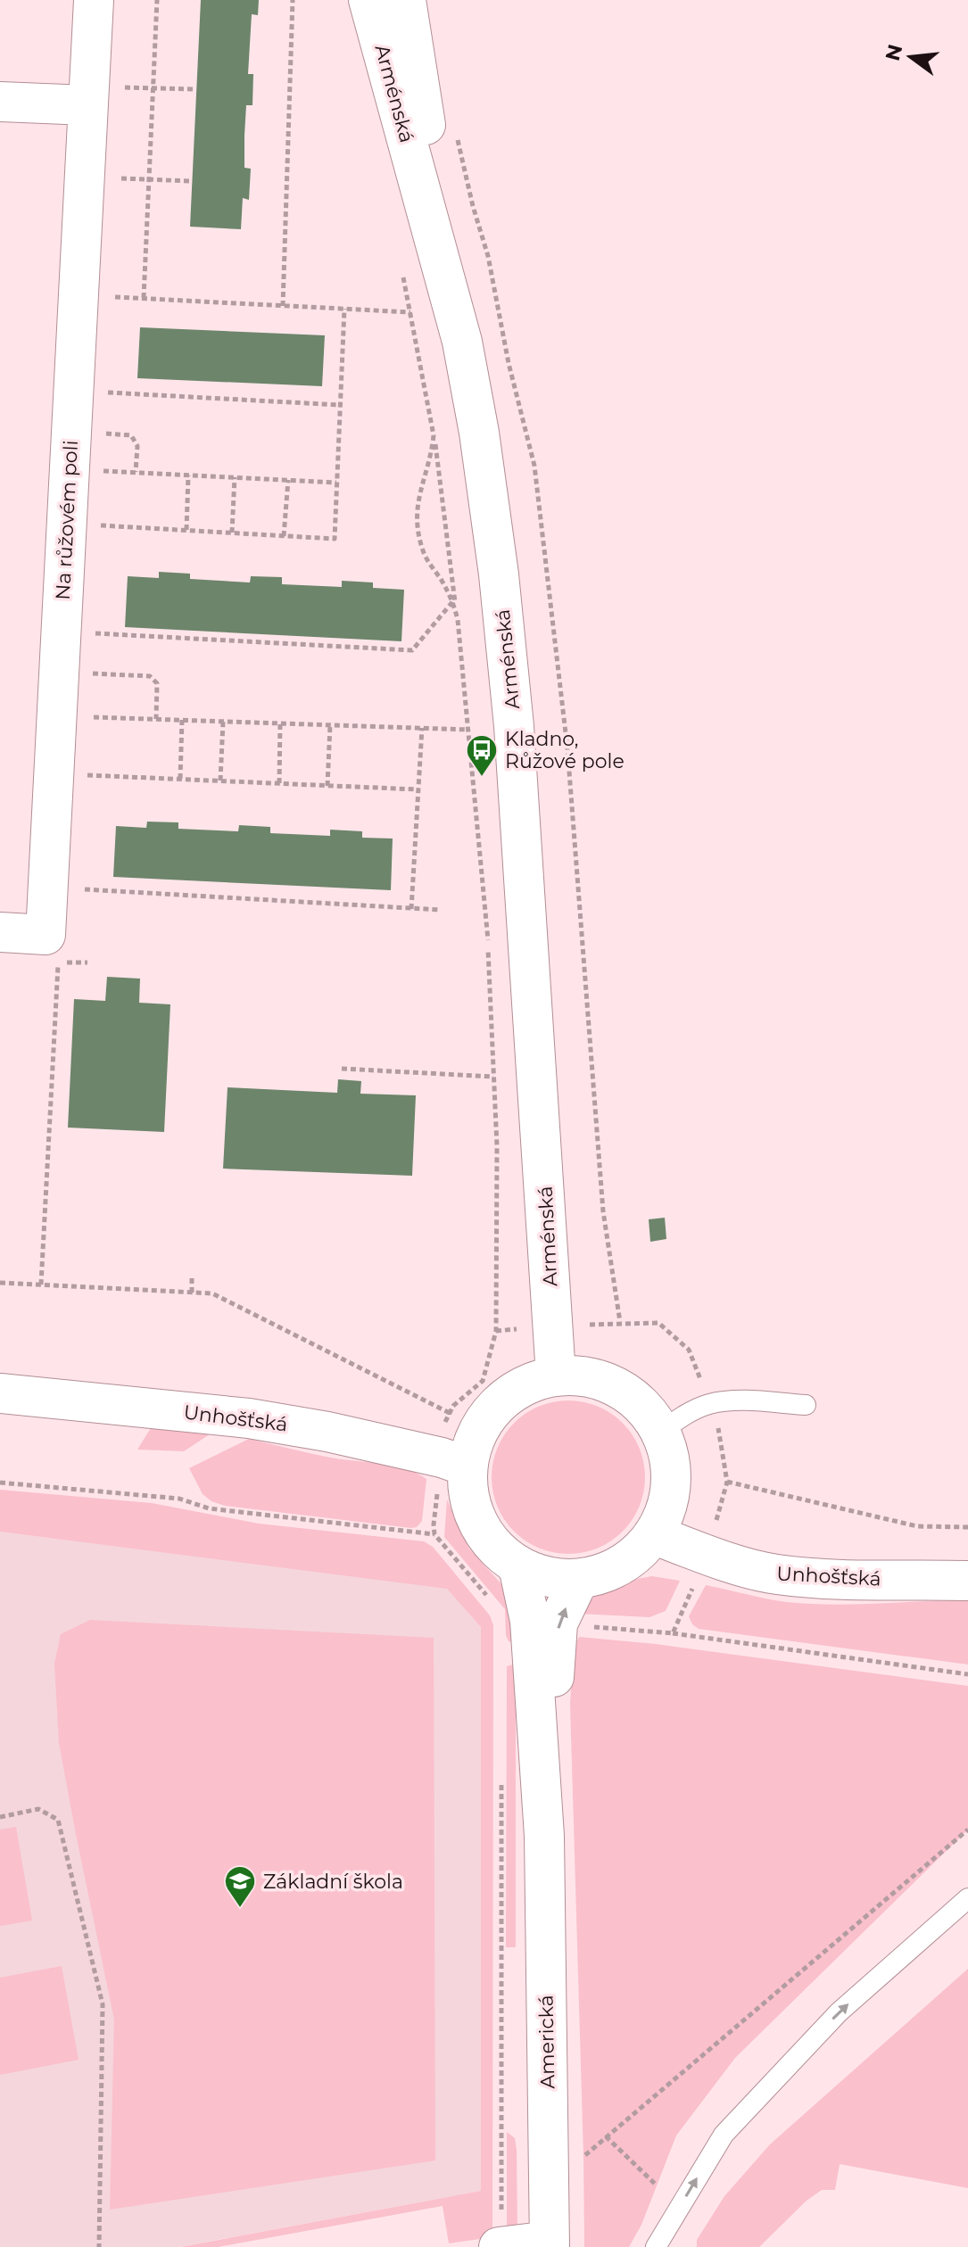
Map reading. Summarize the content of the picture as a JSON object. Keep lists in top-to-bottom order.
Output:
{
  "streets": {
    "street": [
      "Arménská",
      "Na růžovém poli",
      "Unhošťská",
      "Americká"
    ]
  },
  "crossings": [
    ["Arménská", "Unhošťská"],
    ["Arménská", "Americká"],
    ["Unhošťská", "Americká"]
  ],
  "places": {
    "bus stop": ["Kladno, Růžové pole"],
    "school or university": ["Základní škola"]
  },
  "north": "left"
}
